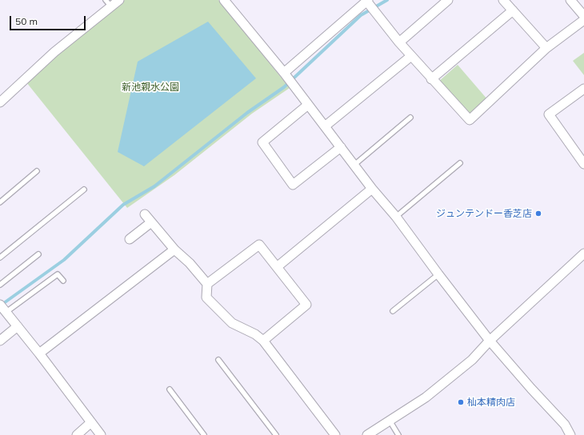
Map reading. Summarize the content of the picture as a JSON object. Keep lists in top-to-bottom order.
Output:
{
  "parks": ["新池親水公園"],
  "places": ["ジュンテンドー香芝店", "杣本精肉店"],
  "scale_bar": "50 m"
}
